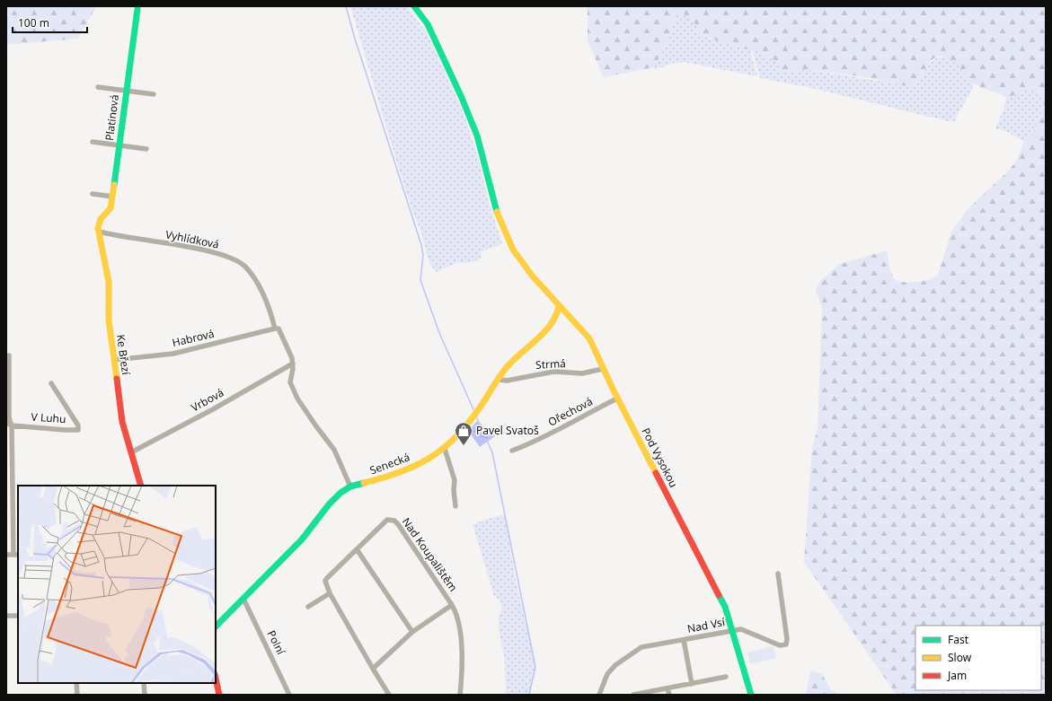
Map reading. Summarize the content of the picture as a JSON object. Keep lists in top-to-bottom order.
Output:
{
  "streets": {
    "street": [
      "Platinová",
      "Vyhlídková",
      "Habrová",
      "Ke Březí",
      "Strmá",
      "Vrbová",
      "Ořechová",
      "V Luhu",
      "Pod Vysokou",
      "Senecká",
      "Nad Koupalištěm",
      "Nad Vsí",
      "Polní"
    ]
  },
  "crossings": [
    ["Platinová", "Ke Březí"],
    ["Vyhlídková", "Habrová"],
    ["Vyhlídková", "Ke Březí"],
    ["Vyhlídková", "Vrbová"],
    ["Habrová", "Ke Březí"],
    ["Ke Březí", "Vrbová"],
    ["Strmá", "Pod Vysokou"],
    ["Strmá", "Senecká"],
    ["Ořechová", "Pod Vysokou"],
    ["Pod Vysokou", "Senecká"],
    ["Pod Vysokou", "Nad Vsí"],
    ["Senecká", "Polní"]
  ],
  "places": {
    "shop": ["Pavel Svatoš"]
  },
  "legend": ["Fast", "Slow", "Jam"],
  "scale_bar": "100 m"
}
